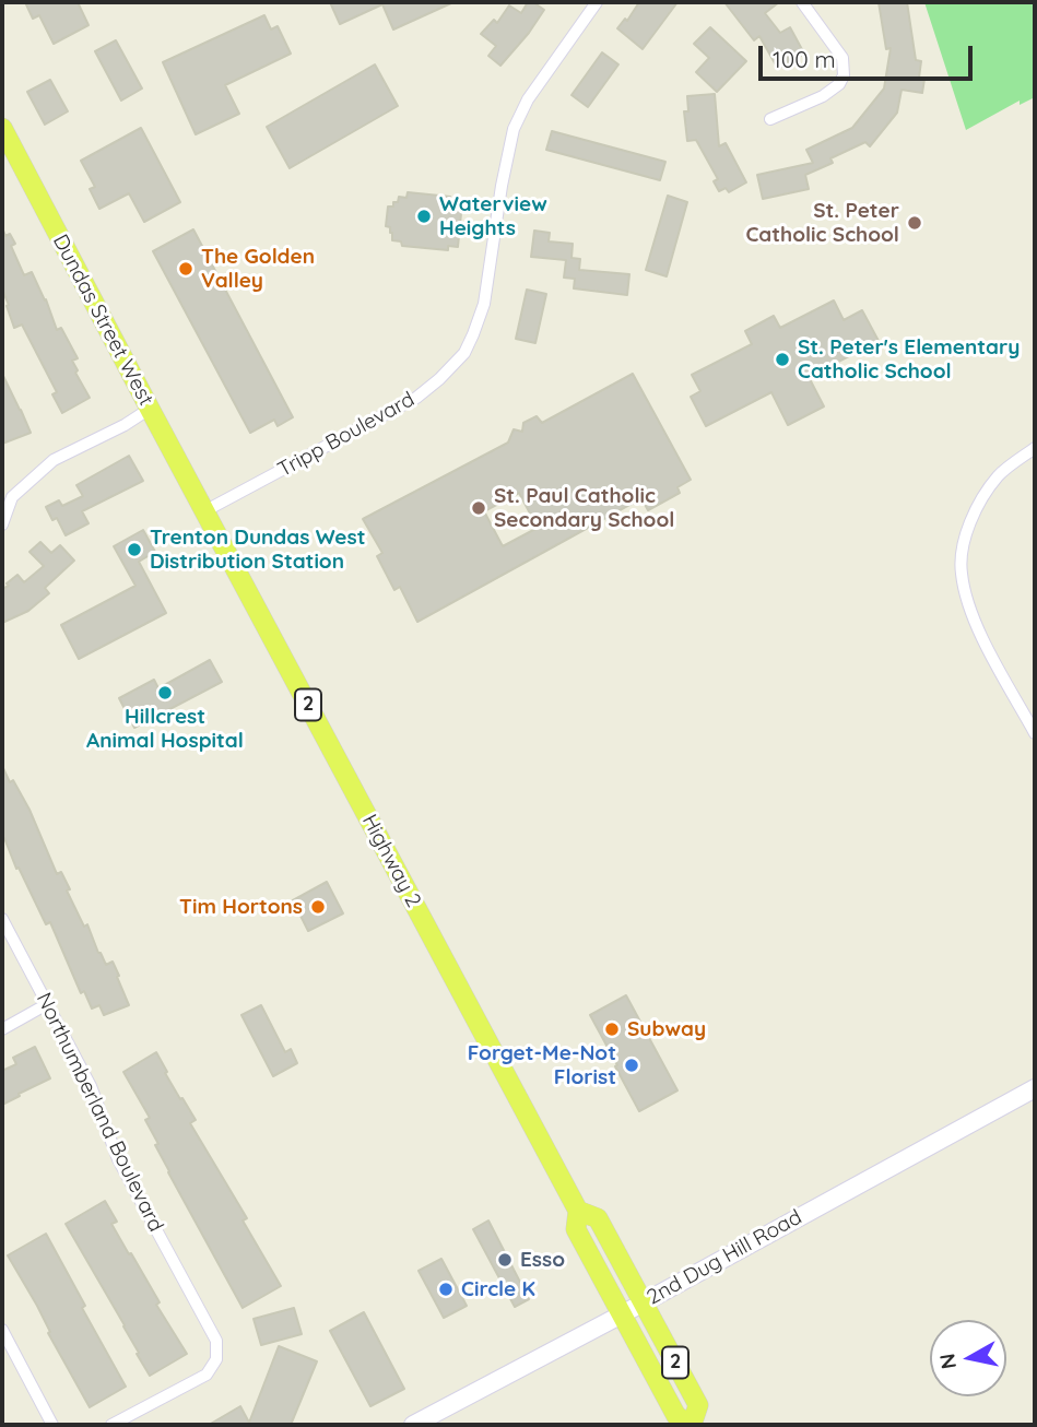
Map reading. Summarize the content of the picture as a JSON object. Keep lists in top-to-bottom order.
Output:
{
  "streets": {
    "main road": ["Dundas Street West", "2", "Highway 2"],
    "street": ["Tripp Boulevard", "Northumberland Boulevard", "2nd Dug Hill Road"]
  },
  "crossings": [
    ["Dundas Street West", "Tripp Boulevard"],
    ["Dundas Street West", "Highway 2"],
    ["Tripp Boulevard", "Highway 2"],
    ["Highway 2", "2nd Dug Hill Road"]
  ],
  "places": [
    "Waterview Heights",
    "St. Peter Catholic School",
    "The Golden Valley",
    "St. Peter's Elementary Catholic School",
    "St. Paul Catholic Secondary School",
    "Trenton Dundas West Distribution Station",
    "Hillcrest Animal Hospital",
    "Tim Hortons",
    "Subway",
    "Forget-Me-Not Florist",
    "Esso",
    "Circle K"
  ],
  "scale_bar": "100 m",
  "north": "left"
}
